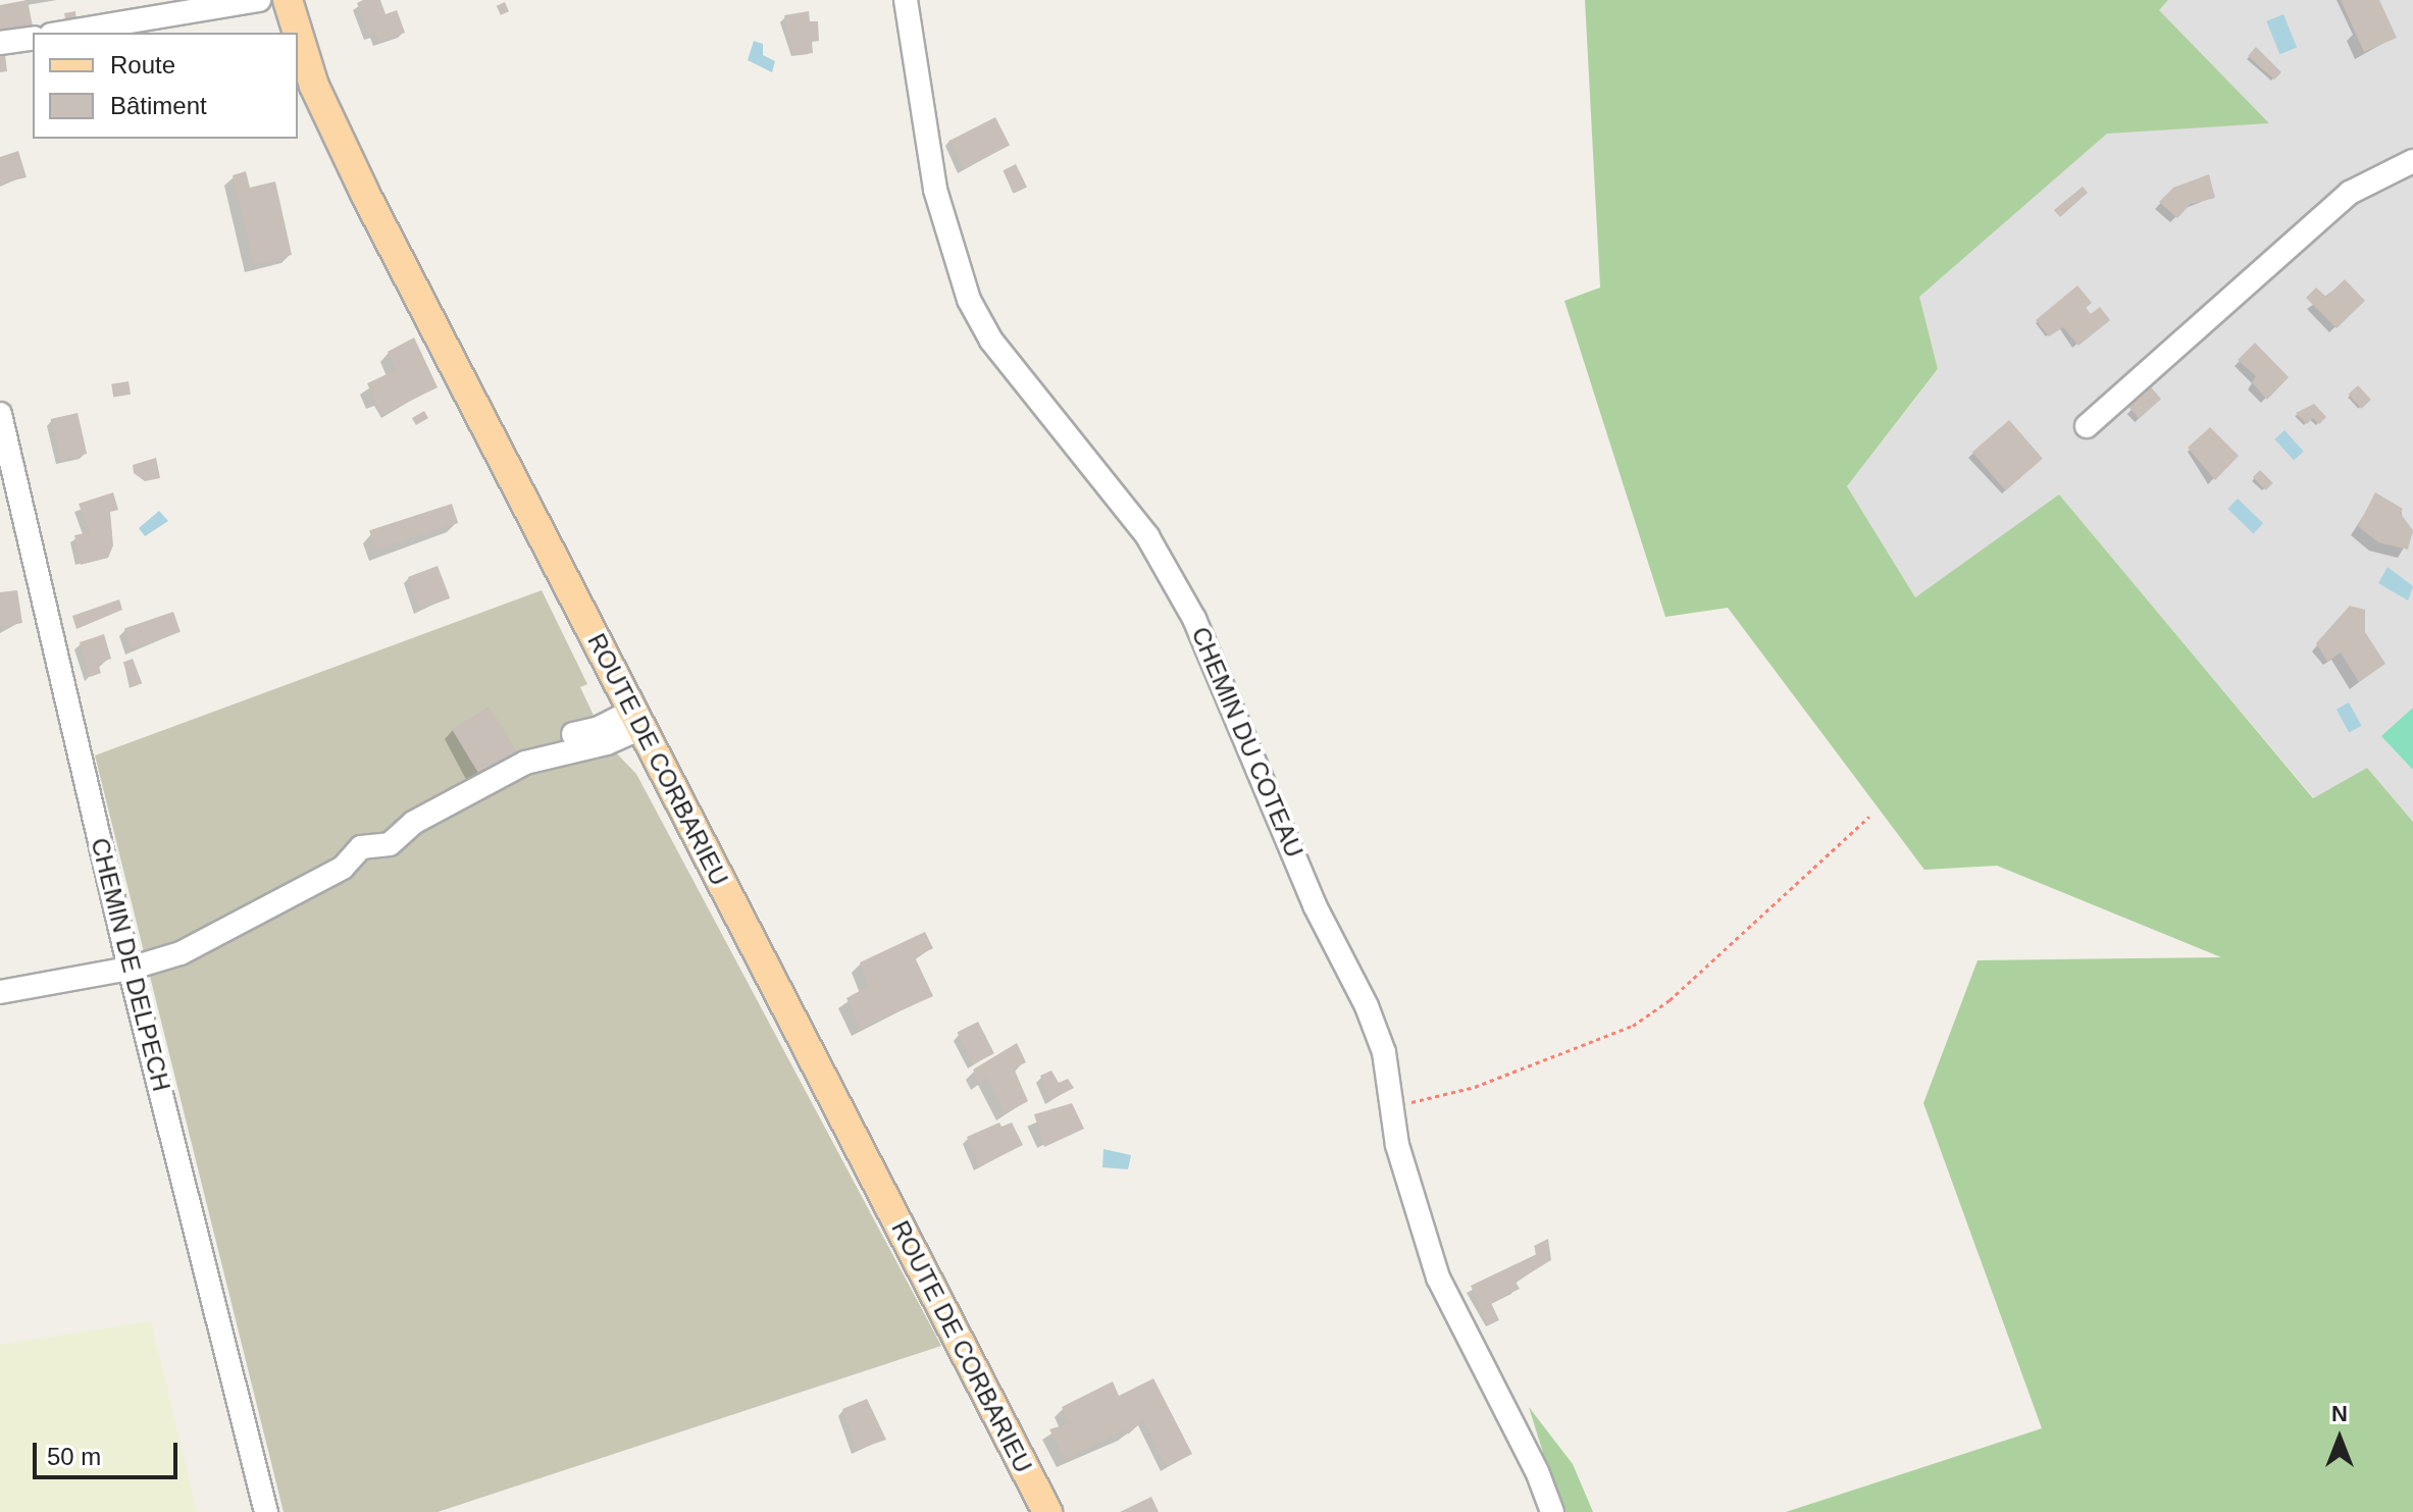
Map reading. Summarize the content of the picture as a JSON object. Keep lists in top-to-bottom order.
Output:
{
  "streets": {
    "main road": ["ROUTE DE CORBARIEU"],
    "street": ["CHEMIN DU COTEAU", "CHEMIN DE DELPECH"]
  },
  "legend": ["Route", "Bâtiment"],
  "scale_bar": "50 m",
  "north": "top"
}
